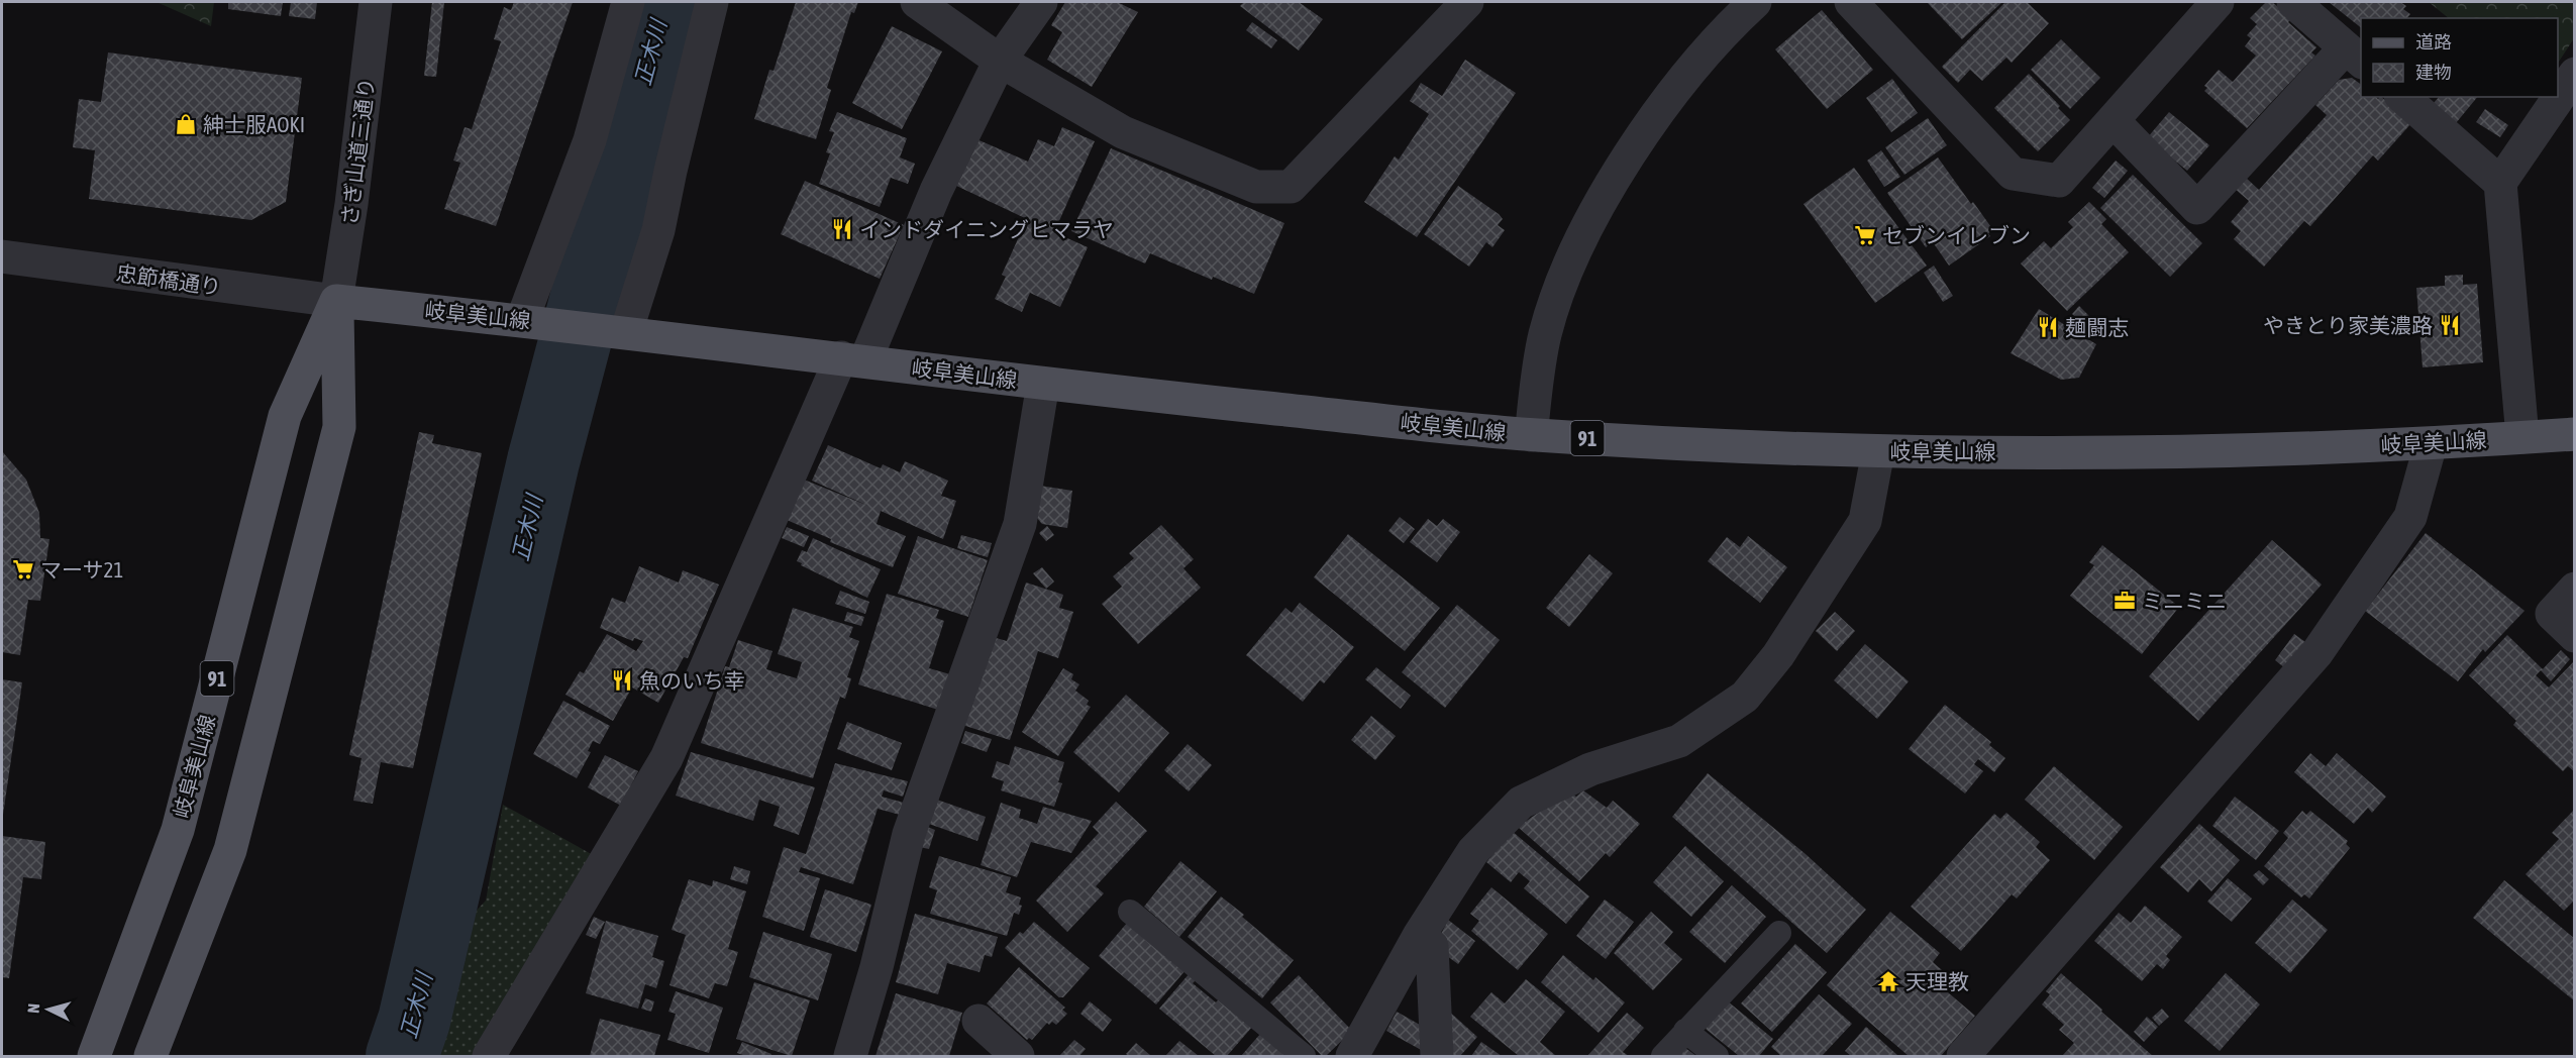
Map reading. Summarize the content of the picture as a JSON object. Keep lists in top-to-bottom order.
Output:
{
  "streets": {
    "main road": ["岐阜美山線", "91"],
    "street": ["さぎ山道三通り", "忠節橋通り"]
  },
  "crossings": [
    ["さぎ山道三通り", "忠節橋通り"],
    ["さぎ山道三通り", "岐阜美山線"],
    ["忠節橋通り", "岐阜美山線"]
  ],
  "water": ["正木川"],
  "places": {
    "shop": ["紳士服AOKI"],
    "restaurant": [
      "インドダイニングヒマラヤ",
      "やきとり家美濃路",
      "麺闘志",
      "魚のいち幸"
    ],
    "supermarket": ["セブンイレブン", "マーサ21"],
    "office": ["ミニミニ"],
    "temple": ["天理教"]
  },
  "legend": ["道路", "建物"],
  "north": "left"
}
